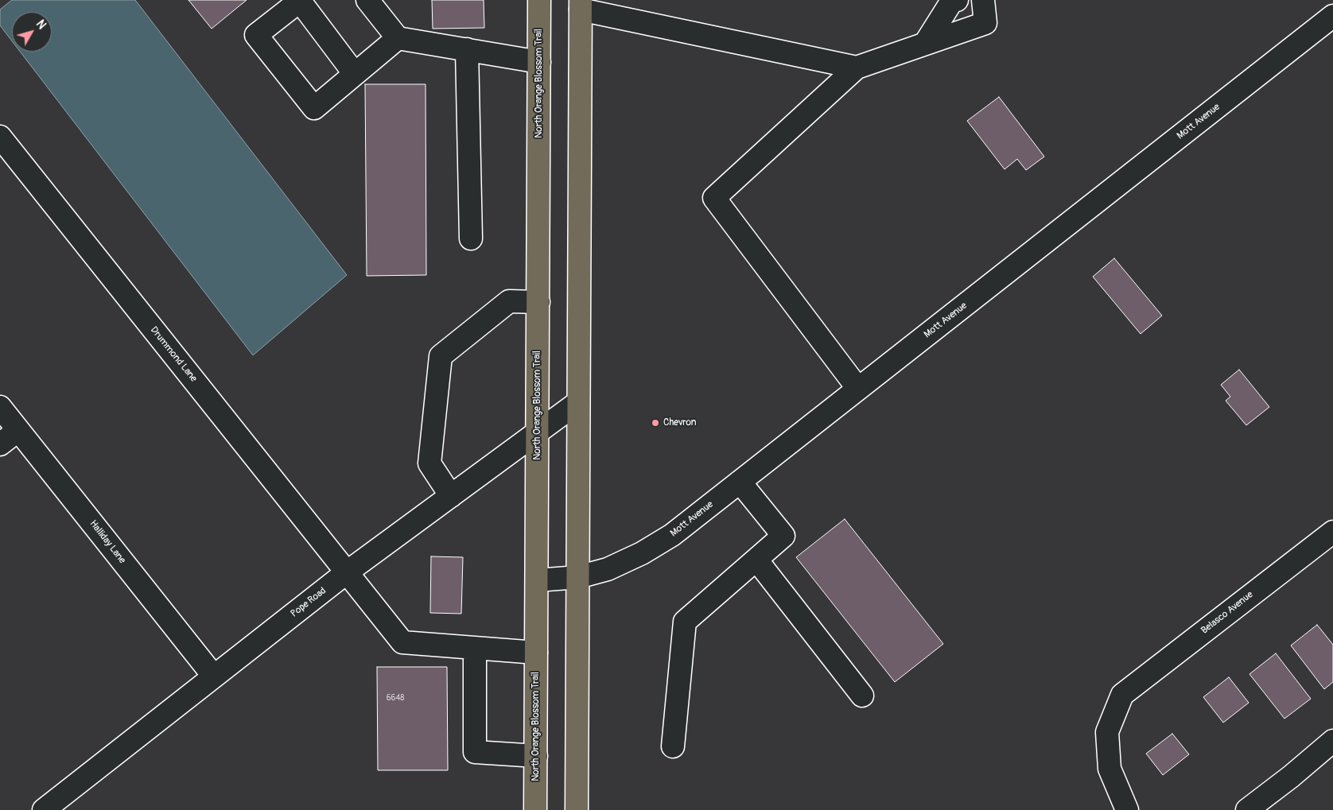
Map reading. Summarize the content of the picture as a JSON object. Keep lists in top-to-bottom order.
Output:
{
  "streets": {
    "main road": ["North Orange Blossom Trail"],
    "street": [
      "Mott Avenue",
      "Drummond Lane",
      "Halliday Lane",
      "Pope Road",
      "Belasco Avenue"
    ]
  },
  "crossings": [
    ["North Orange Blossom Trail", "Mott Avenue"],
    ["North Orange Blossom Trail", "Drummond Lane"],
    ["North Orange Blossom Trail", "Pope Road"],
    ["Drummond Lane", "Pope Road"],
    ["Halliday Lane", "Pope Road"]
  ],
  "places": ["Chevron"],
  "house_numbers": ["6648"],
  "north": "top right"
}
